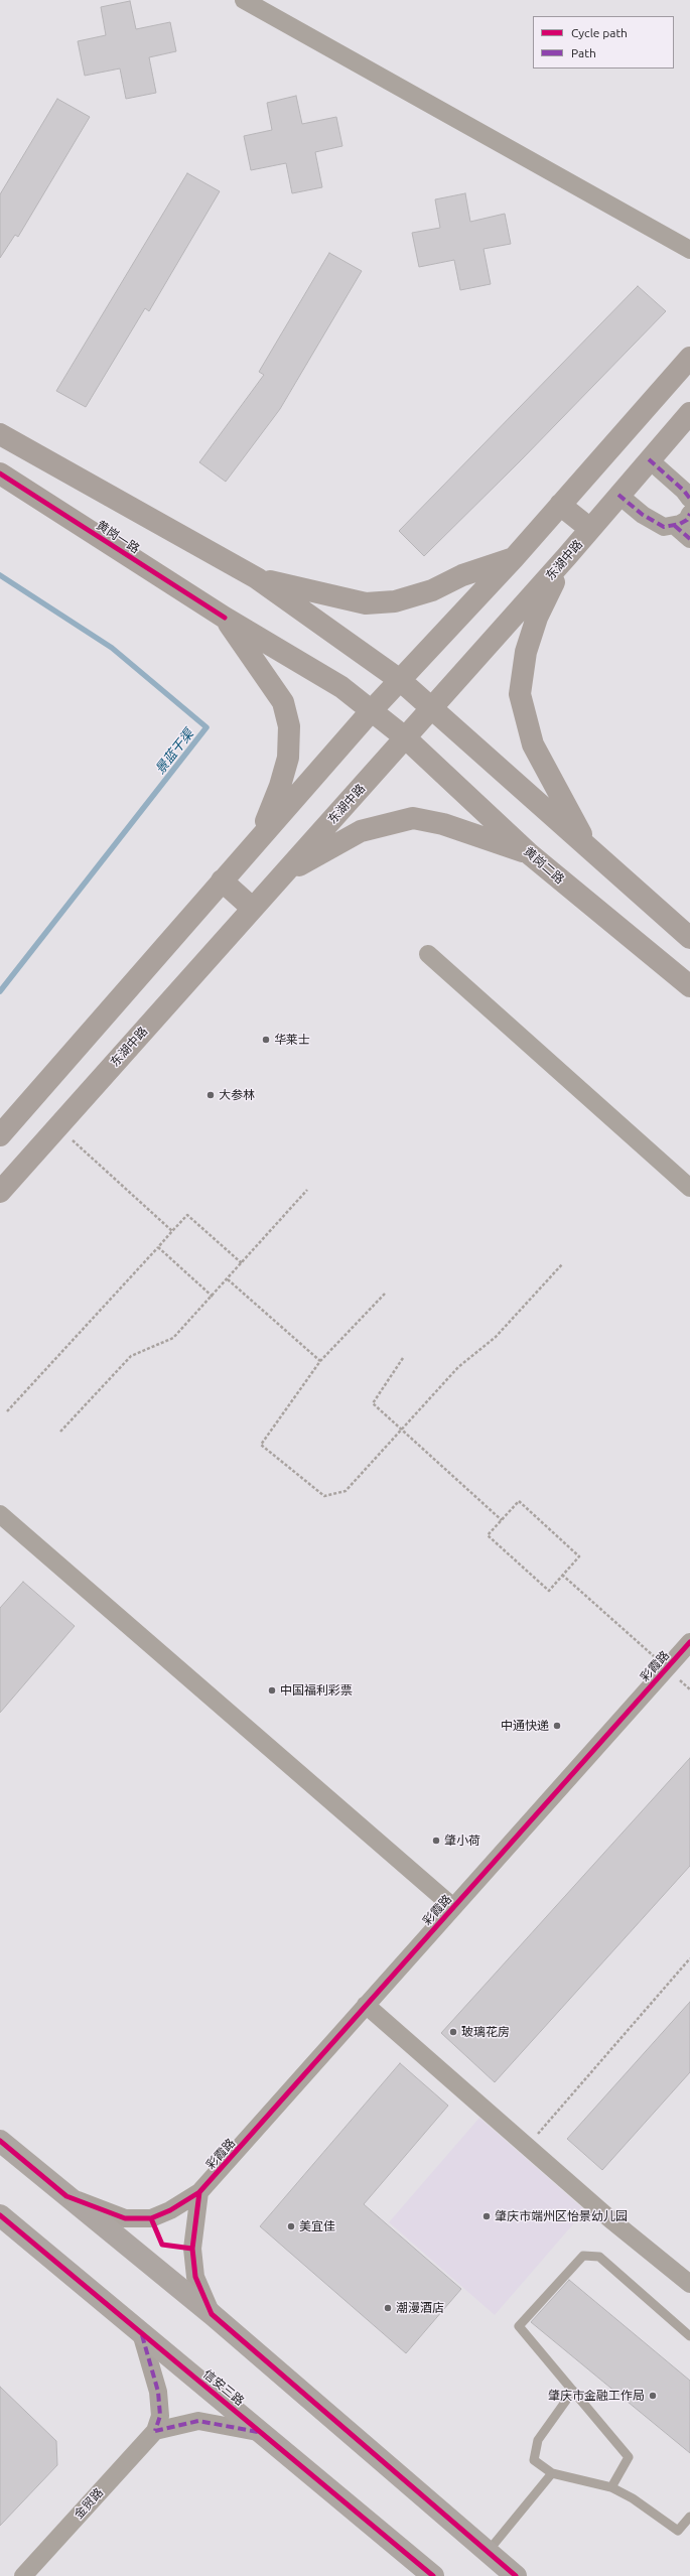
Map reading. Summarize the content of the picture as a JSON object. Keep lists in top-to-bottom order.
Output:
{
  "streets": {
    "main road": [
      "黄岗一路",
      "东湖中路",
      "黄岗二路",
      "信安三路"
    ],
    "street": ["彩霞路", "金贸路"]
  },
  "crossings": [
    ["黄岗一路", "黄岗二路"],
    ["东湖中路", "黄岗二路"]
  ],
  "water": ["景蓝干渠"],
  "places": [
    "华莱士",
    "大参林",
    "中国福利彩票",
    "中通快递",
    "肇小荷",
    "玻璃花房",
    "肇庆市端州区怡景幼儿园",
    "美宜佳",
    "潮漫酒店",
    "肇庆市金融工作局"
  ],
  "legend": ["Cycle path", "Path"]
}
